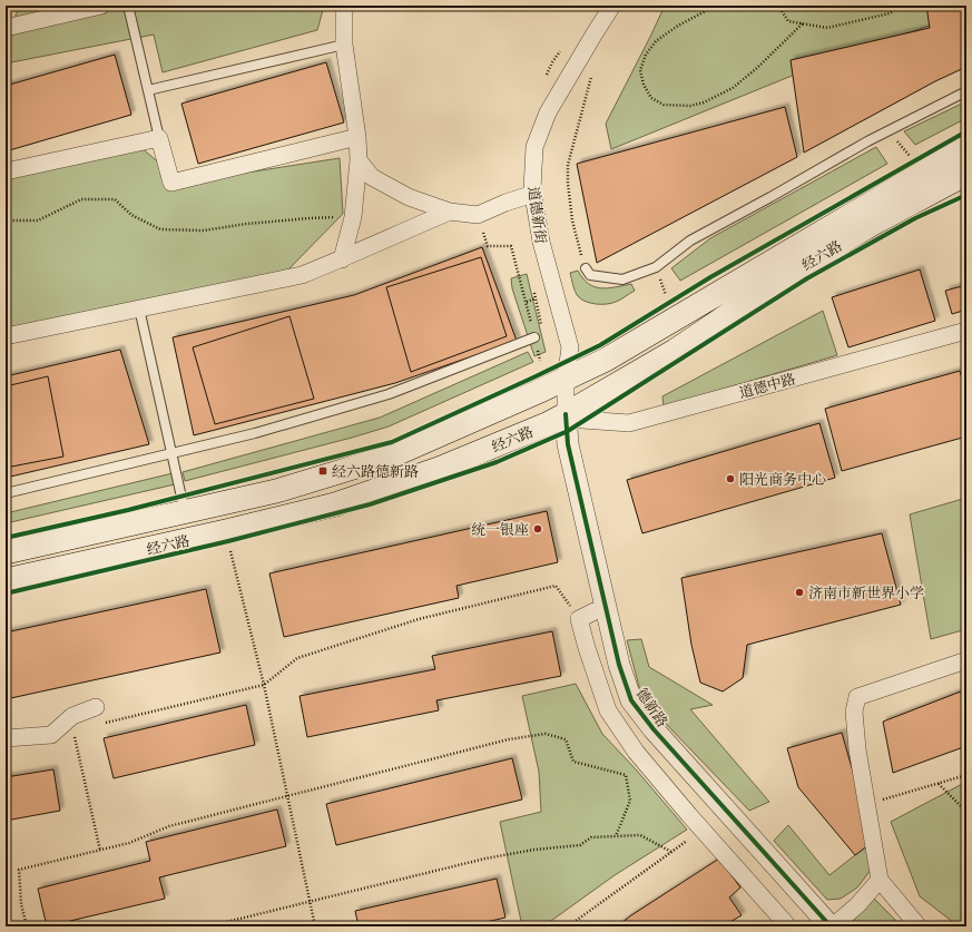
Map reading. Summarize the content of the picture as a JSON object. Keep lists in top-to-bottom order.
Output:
{
  "streets": {
    "main road": ["经六路"],
    "street": ["道德新街", "道德中路", "德新路"]
  },
  "crossings": [
    ["道德新街", "经六路"],
    ["道德新街", "道德中路"],
    ["道德新街", "德新路"],
    ["经六路", "道德中路"],
    ["经六路", "德新路"],
    ["道德中路", "德新路"]
  ],
  "places": {
    "transit": ["经六路德新路"],
    "other": ["阳光商务中心", "统一银座", "济南市新世界小学"]
  }
}
